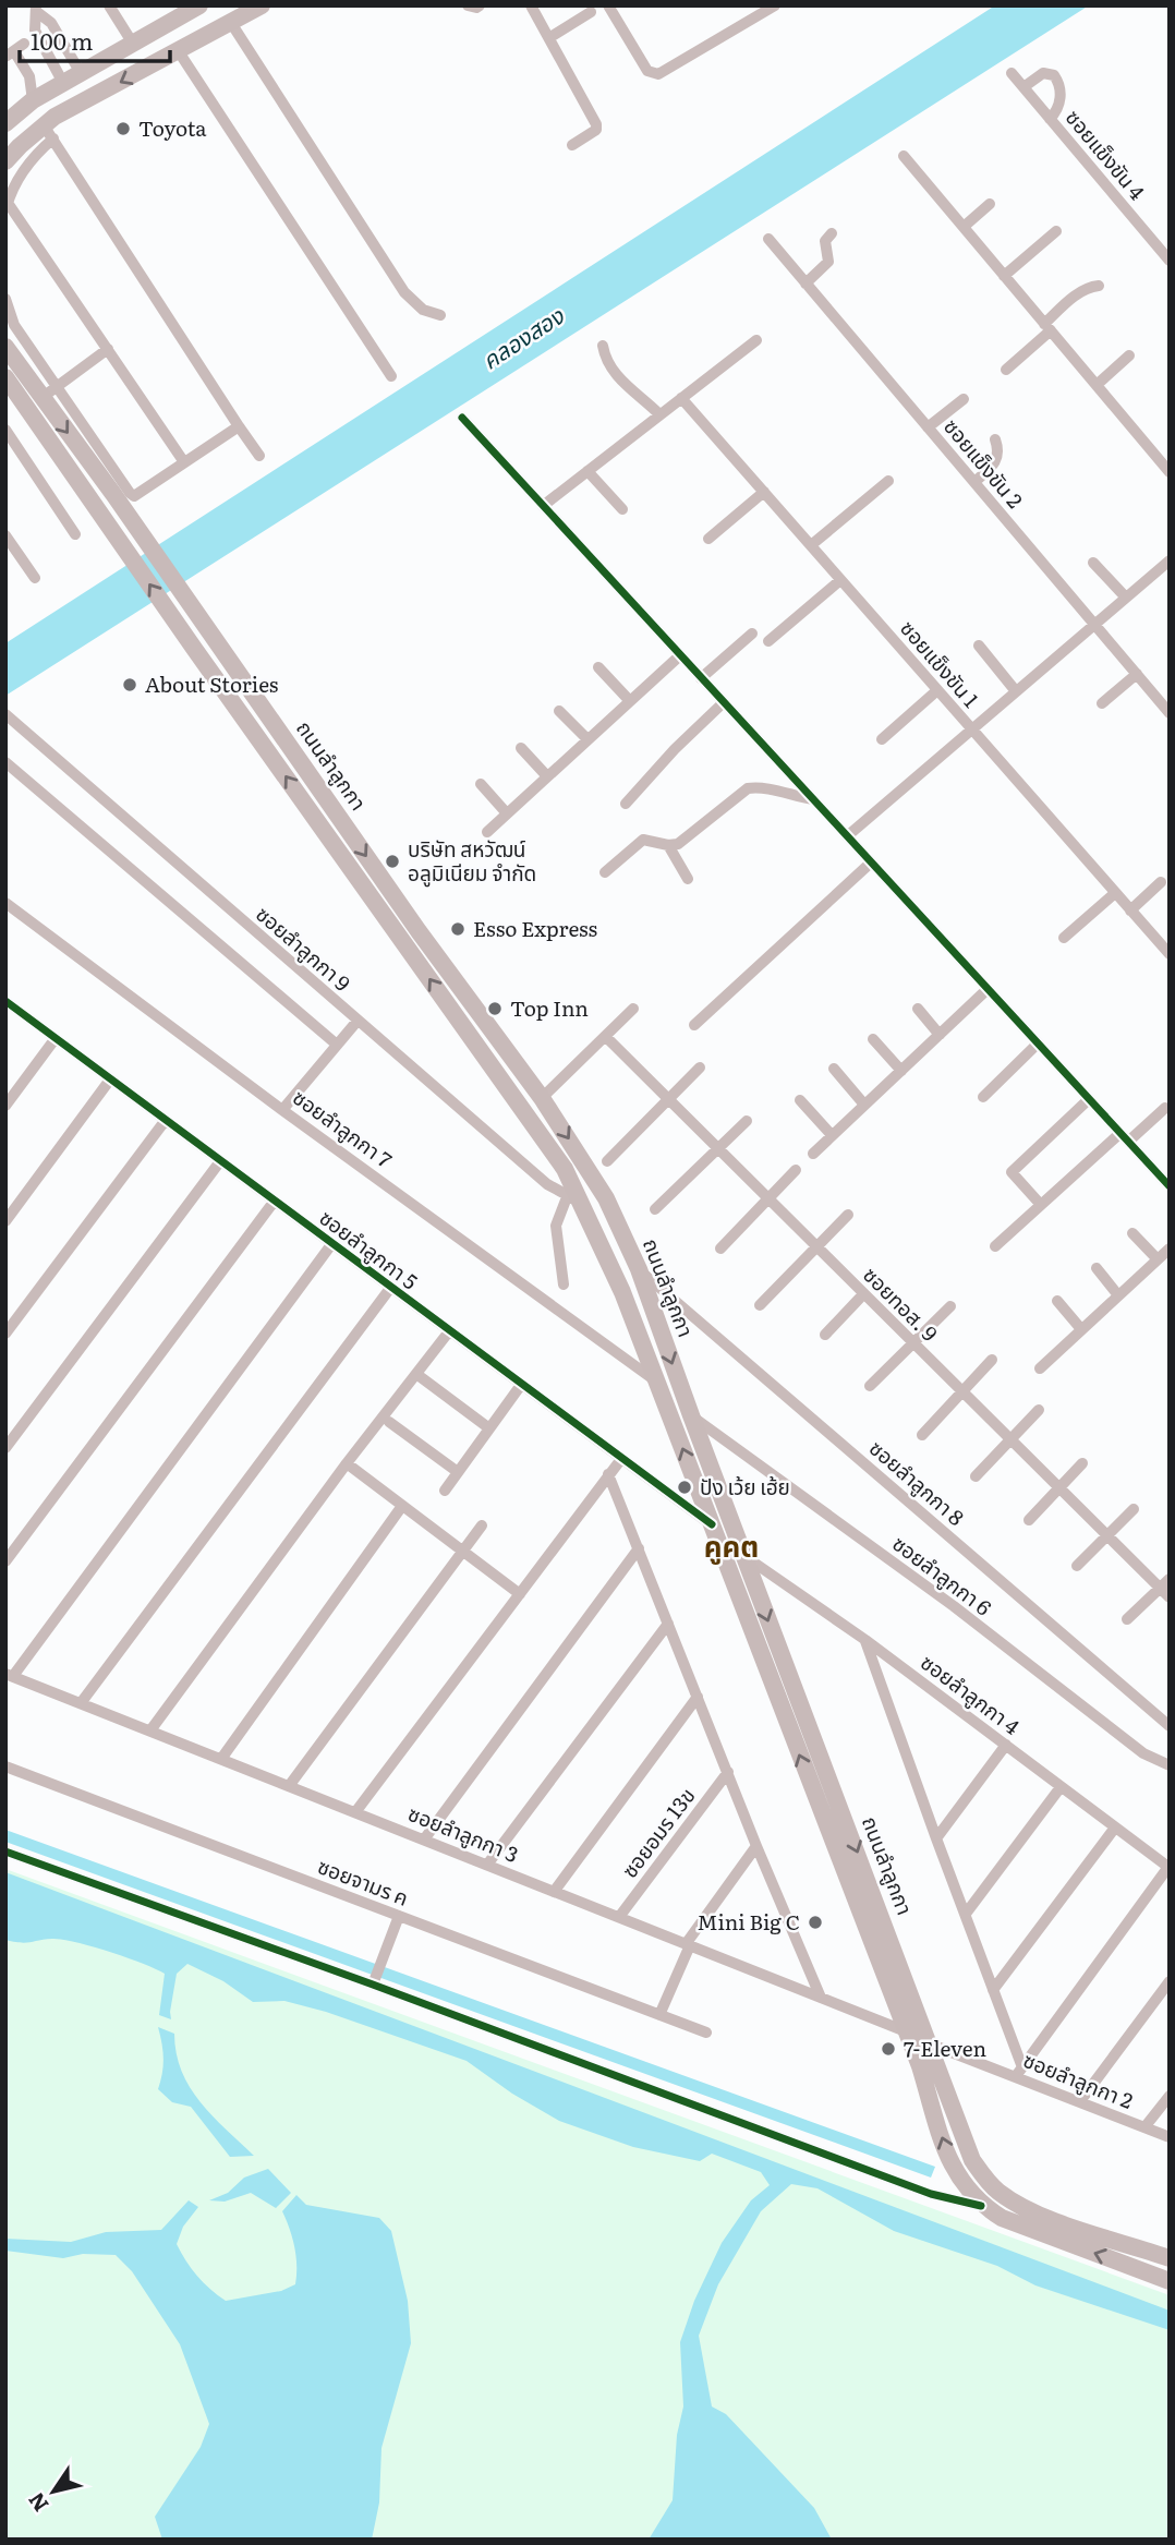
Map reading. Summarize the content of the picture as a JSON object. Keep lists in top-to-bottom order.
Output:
{
  "streets": {
    "main road": ["ถนนลำลูกกา"],
    "street": [
      "ซอยแข็งขัน 4",
      "ซอยแข็งขัน 2",
      "ซอยแข็งขัน 1",
      "ซอยลำลูกกา 9",
      "ซอยลำลูกกา 7",
      "ซอยลำลูกกา 5",
      "ซอยทอส. 9",
      "ซอยลำลูกกา 8",
      "ซอยลำลูกกา 6",
      "ซอยลำลูกกา 4",
      "ซอยอมร 13ข",
      "ซอยลำลูกกา 3",
      "ซอยจามร ค",
      "ซอยลำลูกกา 2"
    ]
  },
  "crossings": [
    ["ถนนลำลูกกา", "ซอยลำลูกกา 9"],
    ["ถนนลำลูกกา", "ซอยลำลูกกา 7"],
    ["ถนนลำลูกกา", "ซอยลำลูกกา 5"],
    ["ถนนลำลูกกา", "ซอยลำลูกกา 8"],
    ["ถนนลำลูกกา", "ซอยลำลูกกา 6"],
    ["ถนนลำลูกกา", "ซอยลำลูกกา 4"],
    ["ถนนลำลูกกา", "ซอยลำลูกกา 3"],
    ["ถนนลำลูกกา", "ซอยลำลูกกา 2"],
    ["ซอยอมร 13ข", "ซอยลำลูกกา 3"]
  ],
  "districts": ["คูคต"],
  "water": ["คลองสอง"],
  "places": [
    "Toyota",
    "About Stories",
    "บริษัท สหวัฒน์ อลูมิเนียม จำกัด",
    "Esso Express",
    "Top Inn",
    "ปัง เว้ย เฮ้ย",
    "Mini Big C",
    "7-Eleven"
  ],
  "scale_bar": "100 m",
  "north": "bottom left"
}
